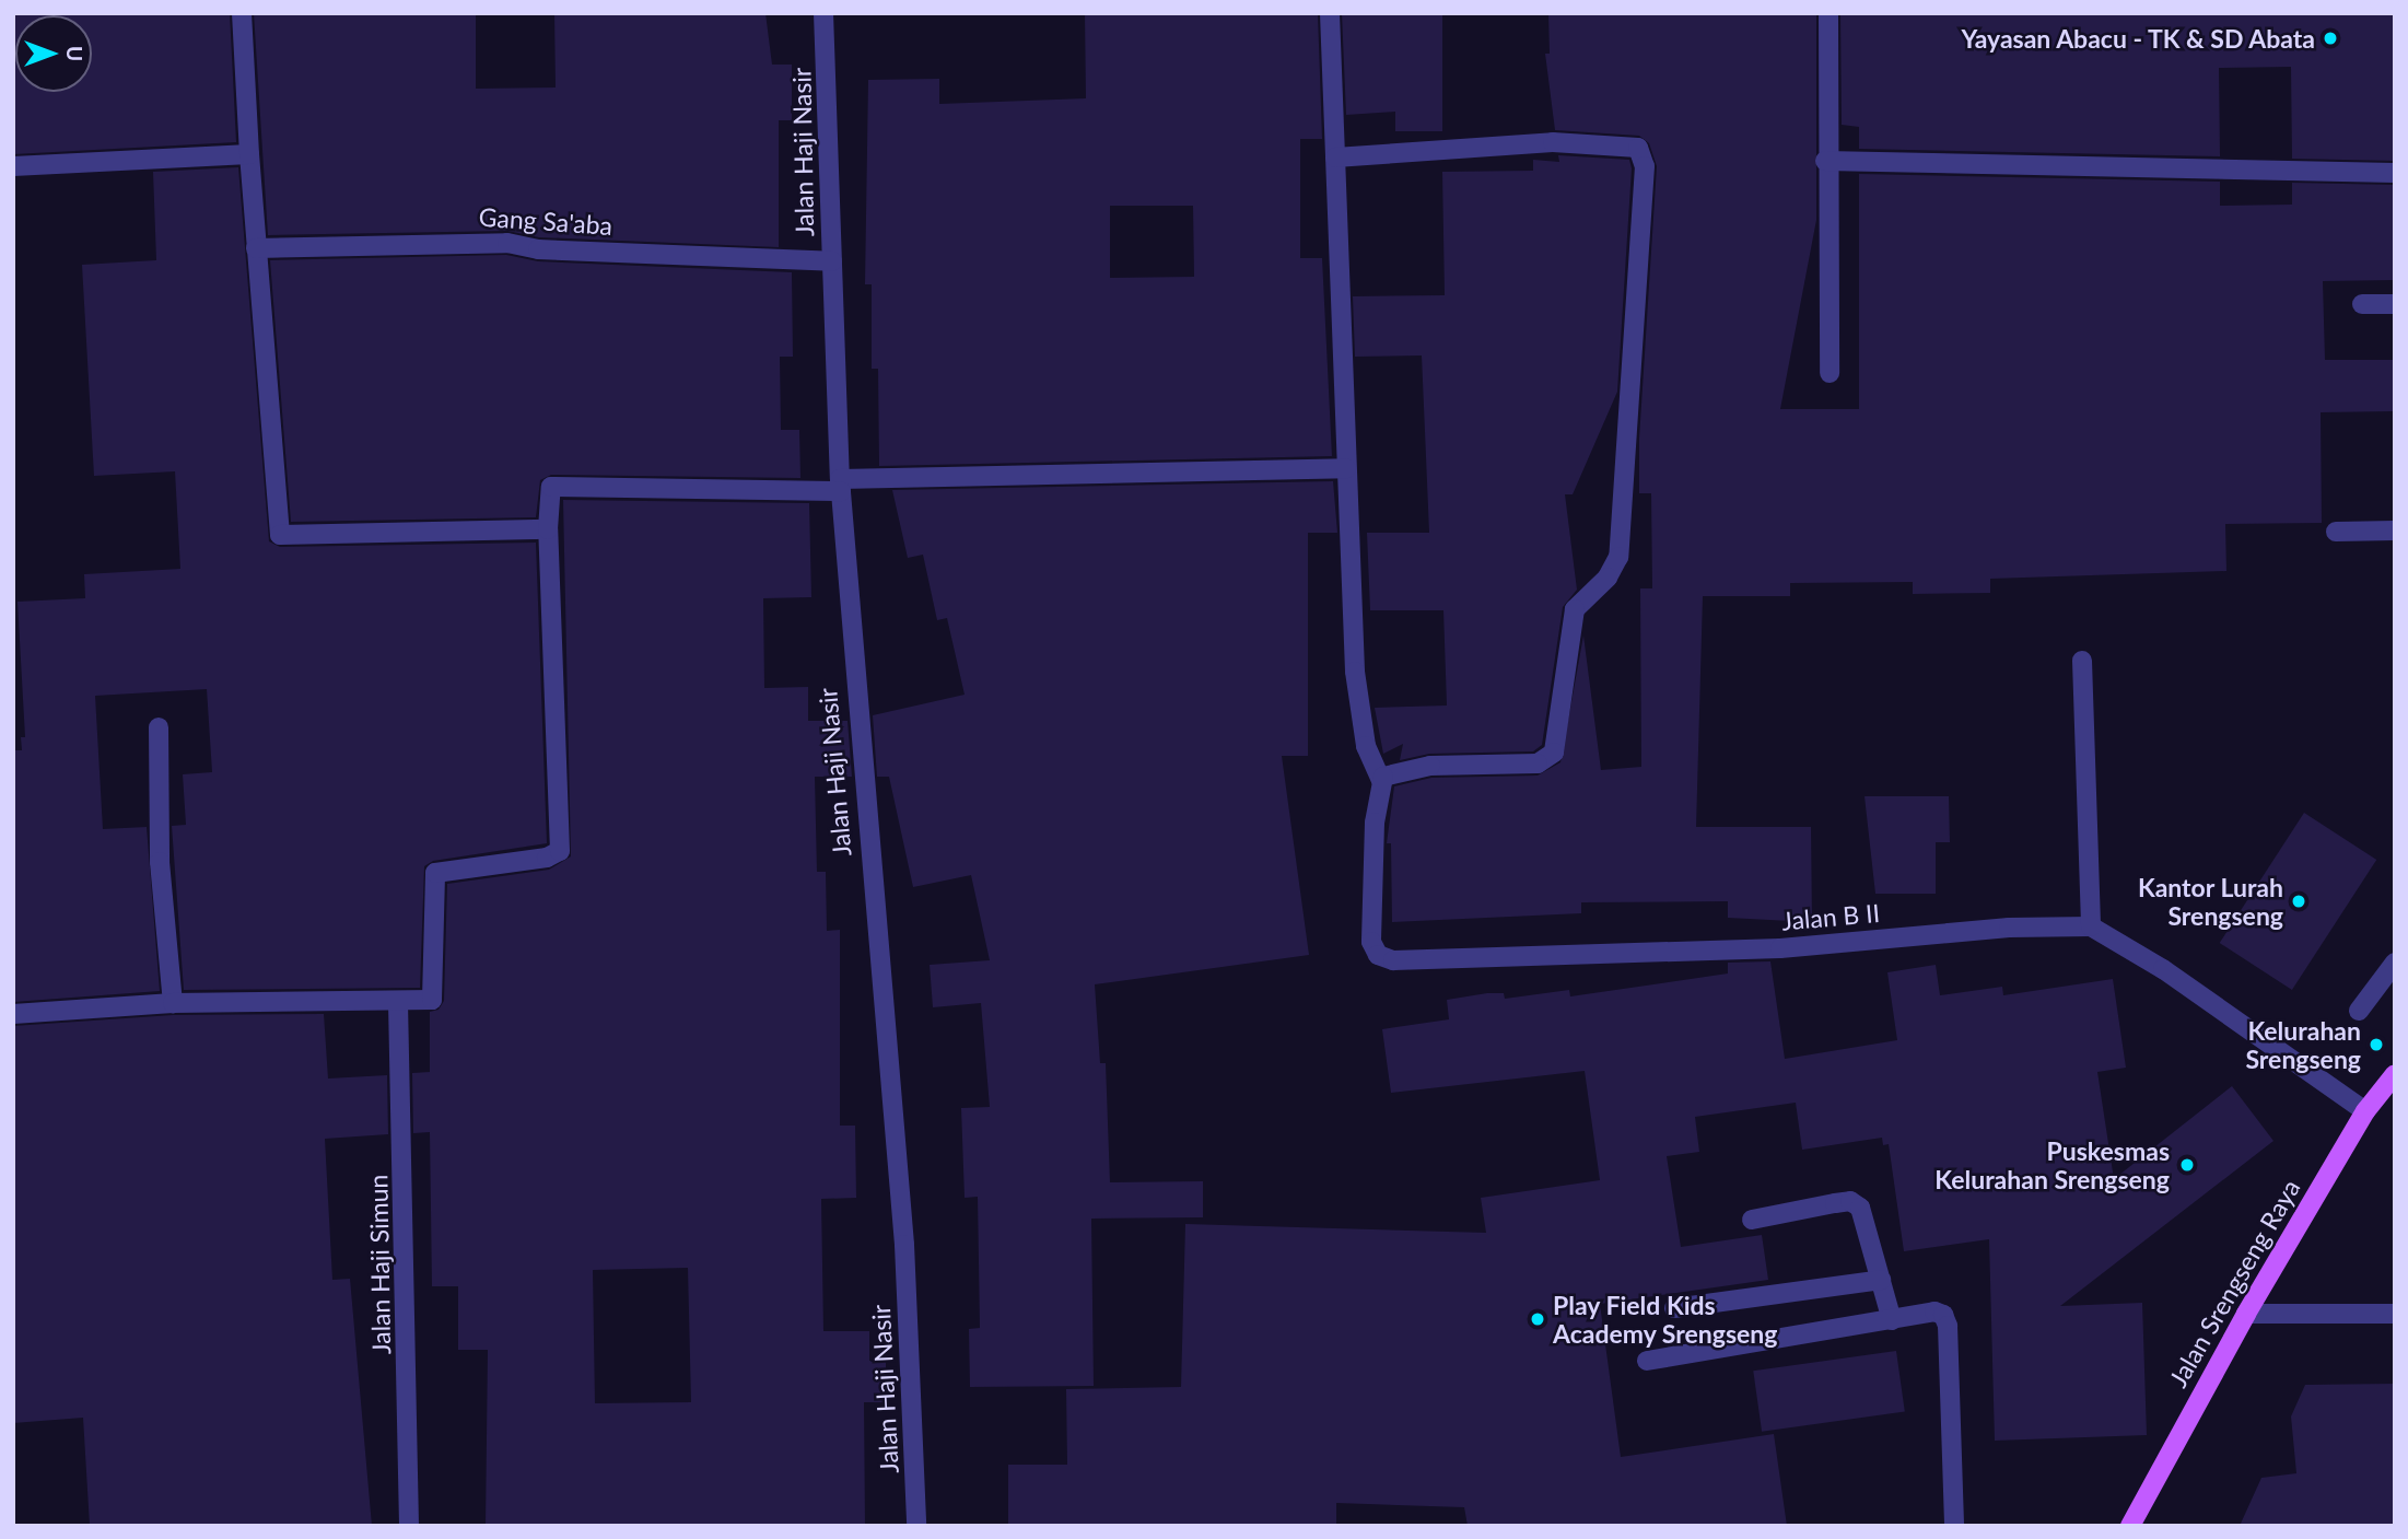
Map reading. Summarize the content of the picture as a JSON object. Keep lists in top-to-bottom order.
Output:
{
  "streets": {
    "main road": ["Jalan Srengseng Raya"],
    "street": [
      "Jalan Haji Nasir",
      "Gang Sa'aba",
      "Jalan B II",
      "Jalan Haji Simun"
    ]
  },
  "crossings": [
    ["Jalan Haji Nasir", "Gang Sa'aba"]
  ],
  "places": [
    "Yayasan Abacu - TK & SD Abata",
    "Kantor Lurah Srengseng",
    "Kelurahan Srengseng",
    "Puskesmas Kelurahan Srengseng",
    "Play Field Kids Academy Srengseng"
  ],
  "north": "right"
}
